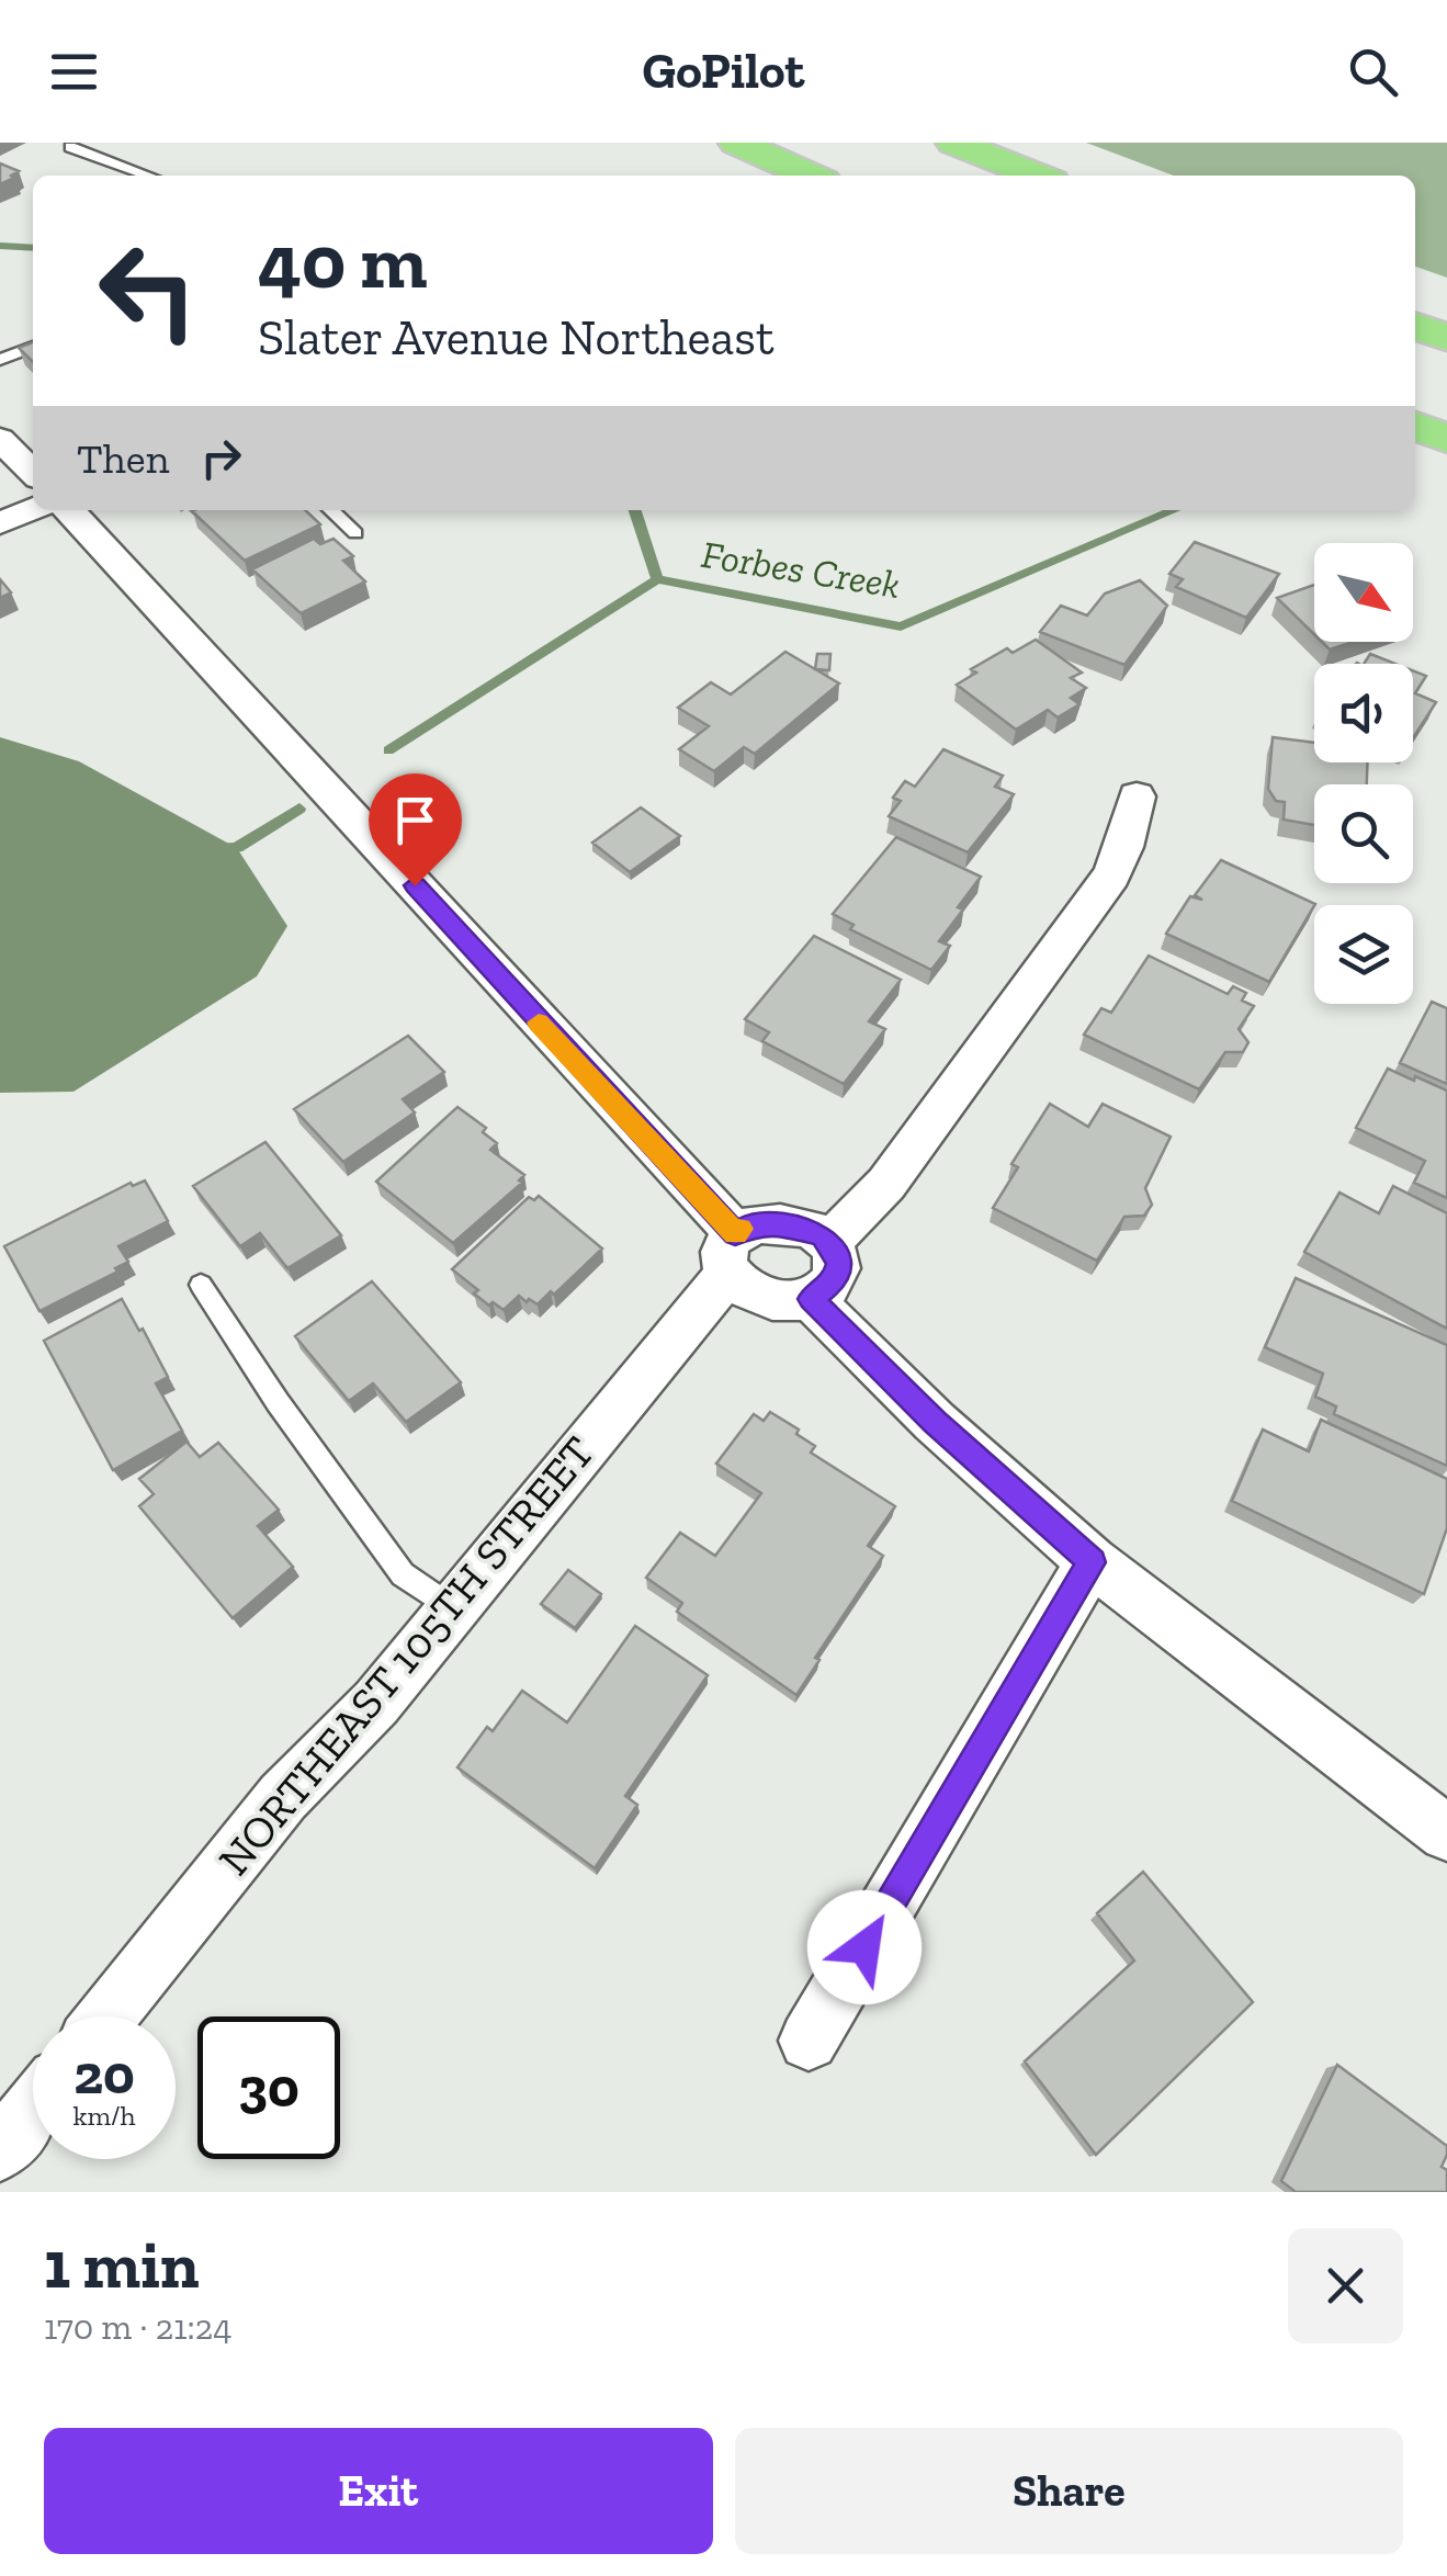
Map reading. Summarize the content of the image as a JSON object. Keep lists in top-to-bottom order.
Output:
{
  "streets": {
    "street": ["NORTHEAST 105TH STREET"]
  },
  "water": ["Forbes Creek"],
  "north": "bottom right",
  "page": {
    "header": "GoPilot",
    "turn": ["40 m", "Slater Avenue Northeast"],
    "then": "Then",
    "speed": "20 km/h",
    "limit": "30",
    "heading": ["1 min", "170 m · 21:24"],
    "buttons": ["Exit", "Share"]
  }
}
